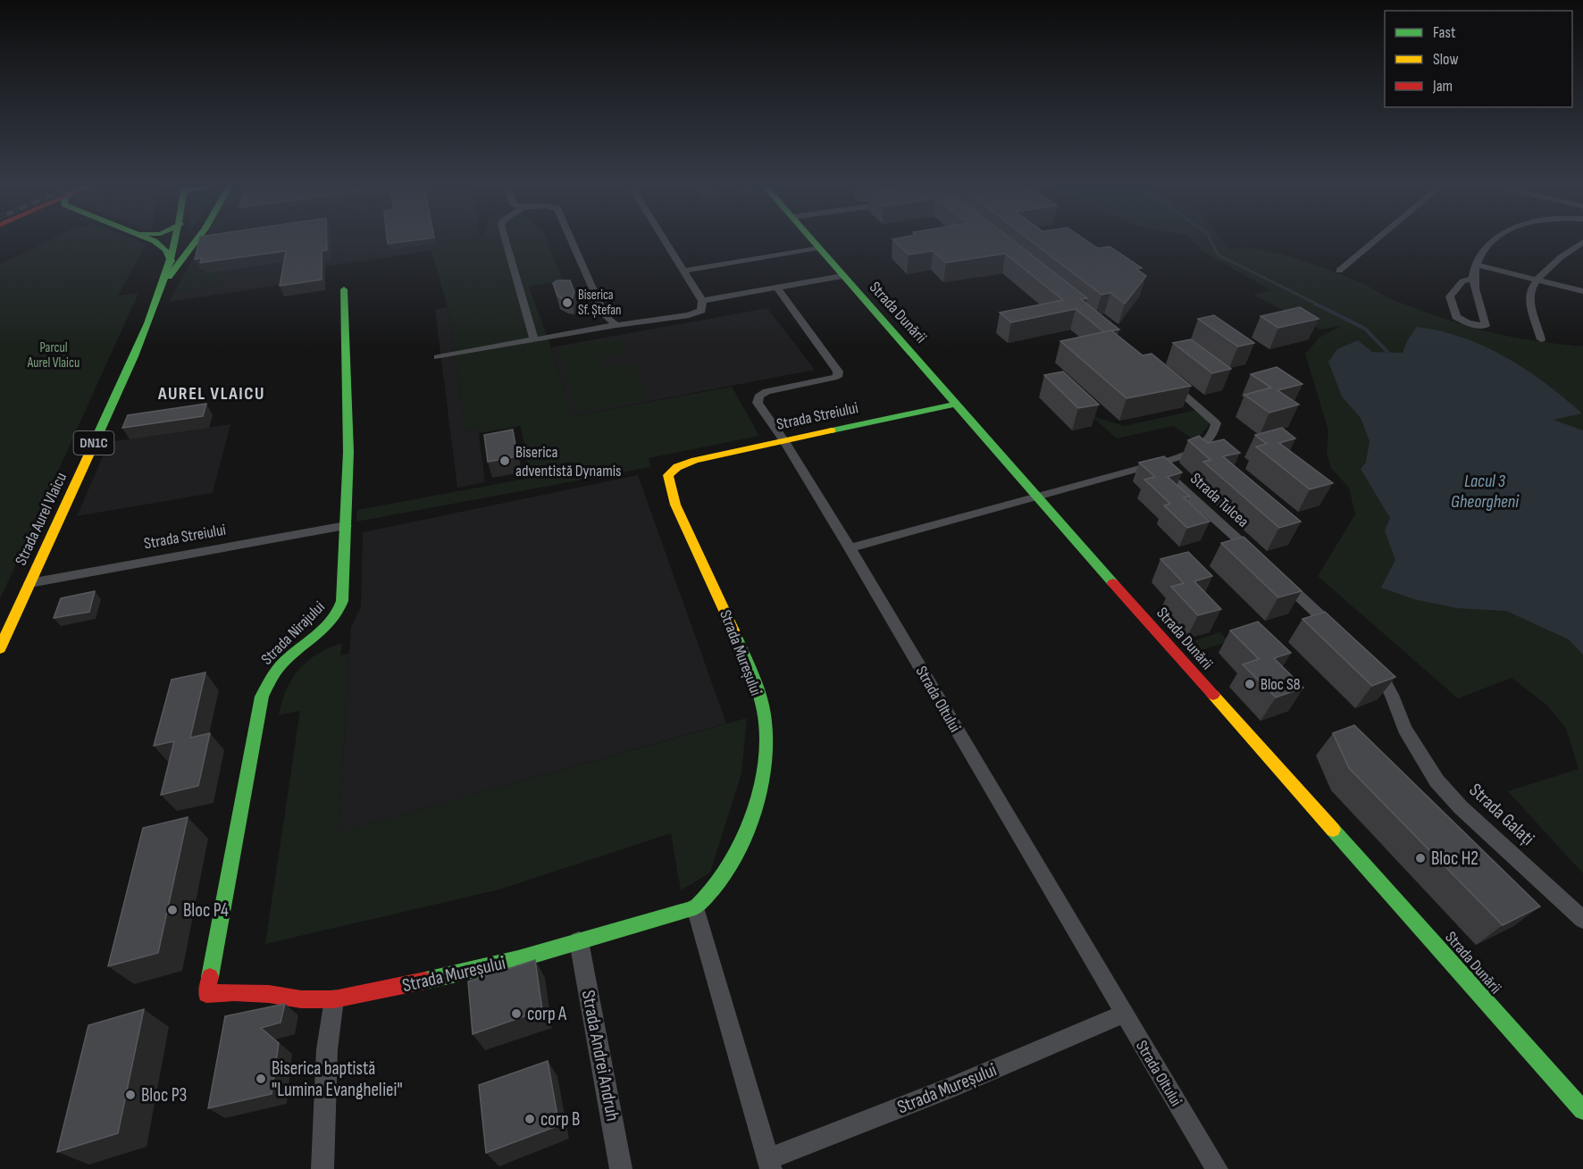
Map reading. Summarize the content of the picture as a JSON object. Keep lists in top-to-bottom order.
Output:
{
  "streets": {
    "street": [
      "Strada Dunării",
      "Strada Streiului",
      "DN1C",
      "Strada Tulcea",
      "Strada Aurel Vlaicu",
      "Strada Nirajului",
      "Strada Mureșului",
      "Strada Oltului",
      "Strada Galați",
      "Strada Andrei Andruh"
    ]
  },
  "crossings": [
    ["Strada Dunării", "Strada Streiului"],
    ["Strada Dunării", "Strada Tulcea"],
    ["Strada Streiului", "Strada Aurel Vlaicu"],
    ["Strada Streiului", "Strada Nirajului"],
    ["Strada Streiului", "Strada Mureșului"],
    ["Strada Streiului", "Strada Oltului"],
    ["DN1C", "Strada Aurel Vlaicu"],
    ["Strada Tulcea", "Strada Oltului"],
    ["Strada Nirajului", "Strada Mureșului"],
    ["Strada Mureșului", "Strada Oltului"],
    ["Strada Mureșului", "Strada Andrei Andruh"]
  ],
  "districts": ["AUREL VLAICU"],
  "water": ["Lacul 3 Gheorgheni"],
  "parks": ["Parcul Aurel Vlaicu"],
  "places": [
    "Biserica Sf. Ștefan",
    "Biserica adventistă Dynamis",
    "Bloc S8",
    "Bloc H2",
    "Bloc P4",
    "corp A",
    "Biserica baptistă \"Lumina Evangheliei\"",
    "Bloc P3",
    "corp B"
  ],
  "legend": ["Fast", "Slow", "Jam"]
}
